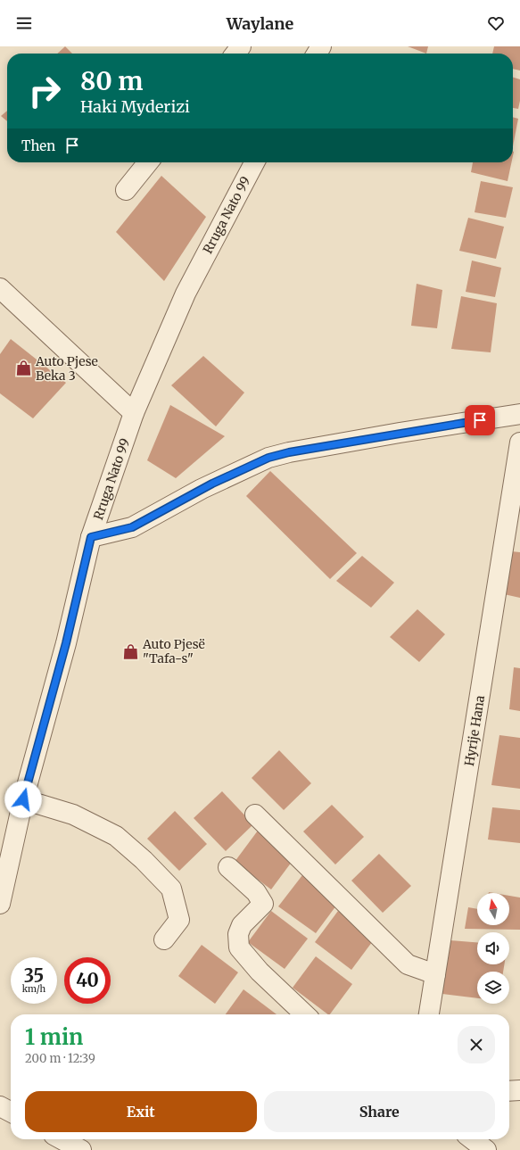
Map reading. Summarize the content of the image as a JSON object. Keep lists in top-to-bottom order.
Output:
{
  "streets": {
    "street": ["Rruga Nato 99", "Hyrije Hana"]
  },
  "places": {
    "shop": ["Auto Pjese Beka 3", "Auto Pjesë \"Tafa-s\""]
  },
  "north": "top",
  "page": {
    "header": "Waylane",
    "turn": ["80 m", "Haki Myderizi"],
    "then": "Then",
    "speed": "35 km/h",
    "limit": "40",
    "heading": ["1 min", "200 m · 12:39"],
    "buttons": ["Exit", "Share"]
  }
}
